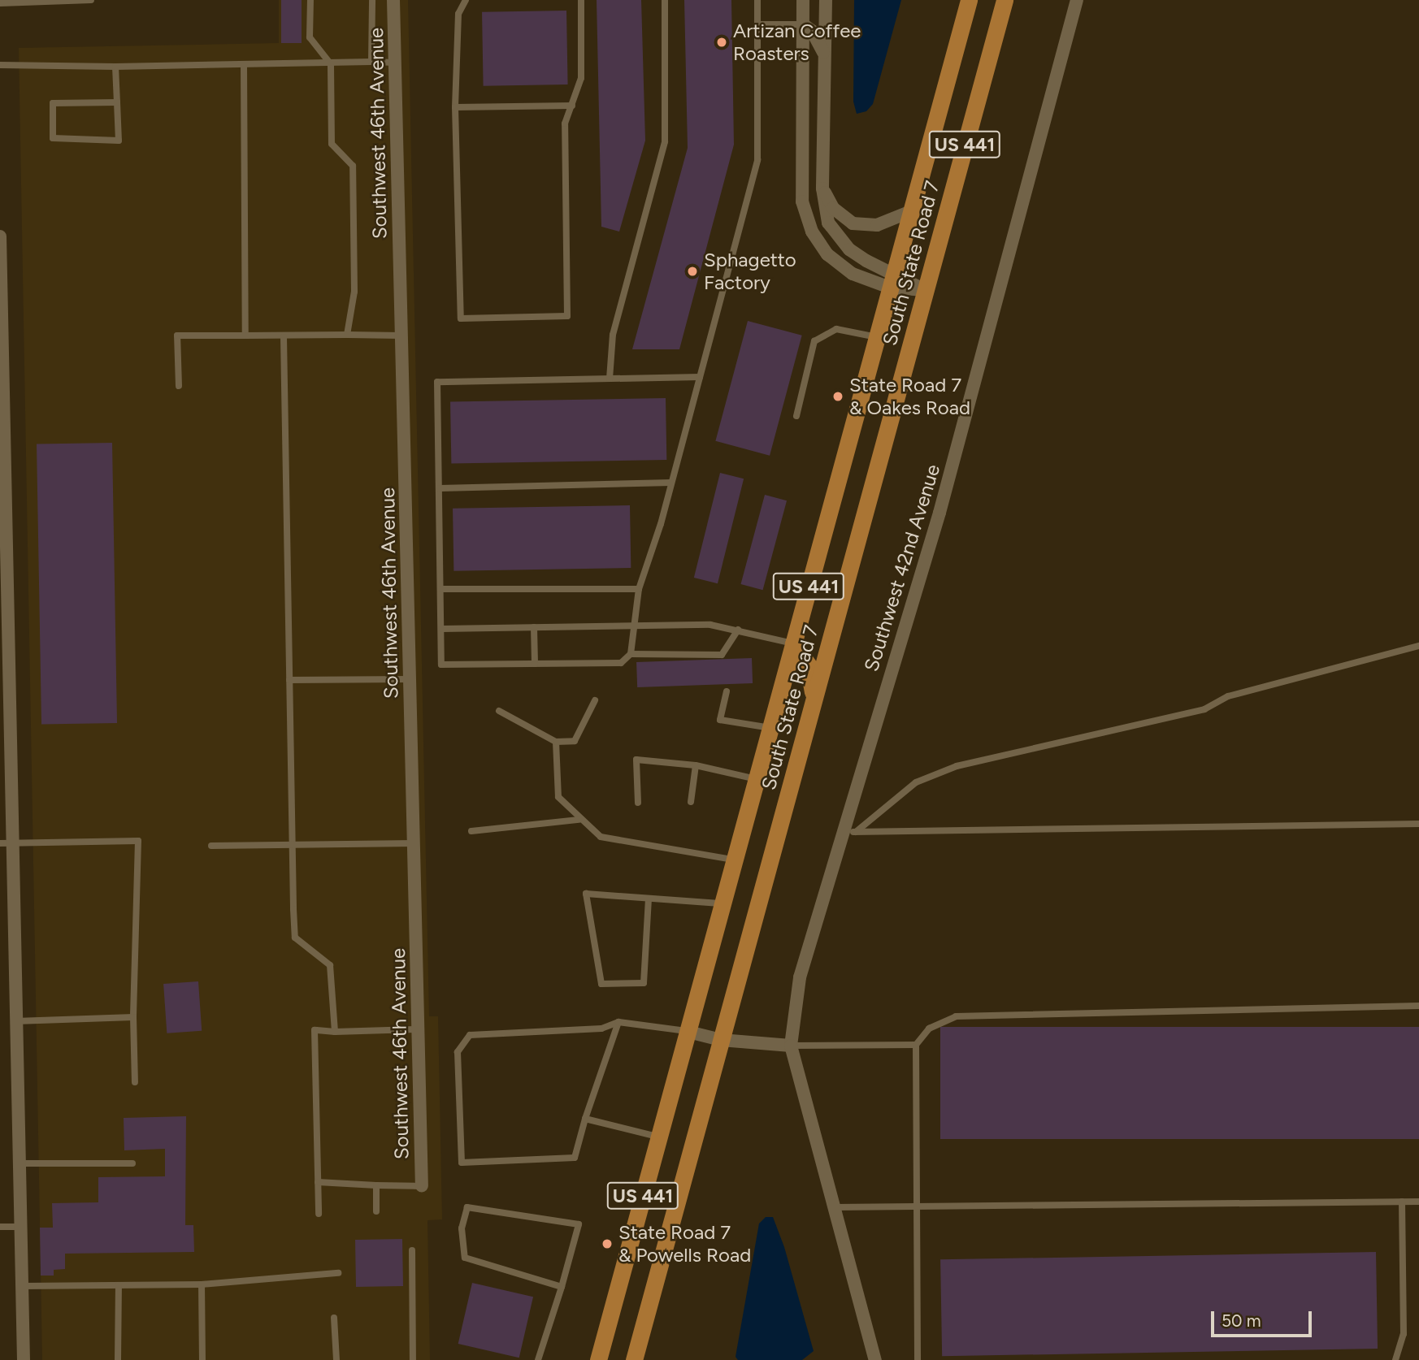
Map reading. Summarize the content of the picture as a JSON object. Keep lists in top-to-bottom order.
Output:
{
  "streets": {
    "main road": ["US 441", "South State Road 7"],
    "street": ["Southwest 46th Avenue", "Southwest 42nd Avenue"]
  },
  "places": [
    "Artizan Coffee Roasters",
    "Sphagetto Factory",
    "State Road 7 & Oakes Road",
    "State Road 7 & Powells Road"
  ],
  "scale_bar": "50 m"
}
